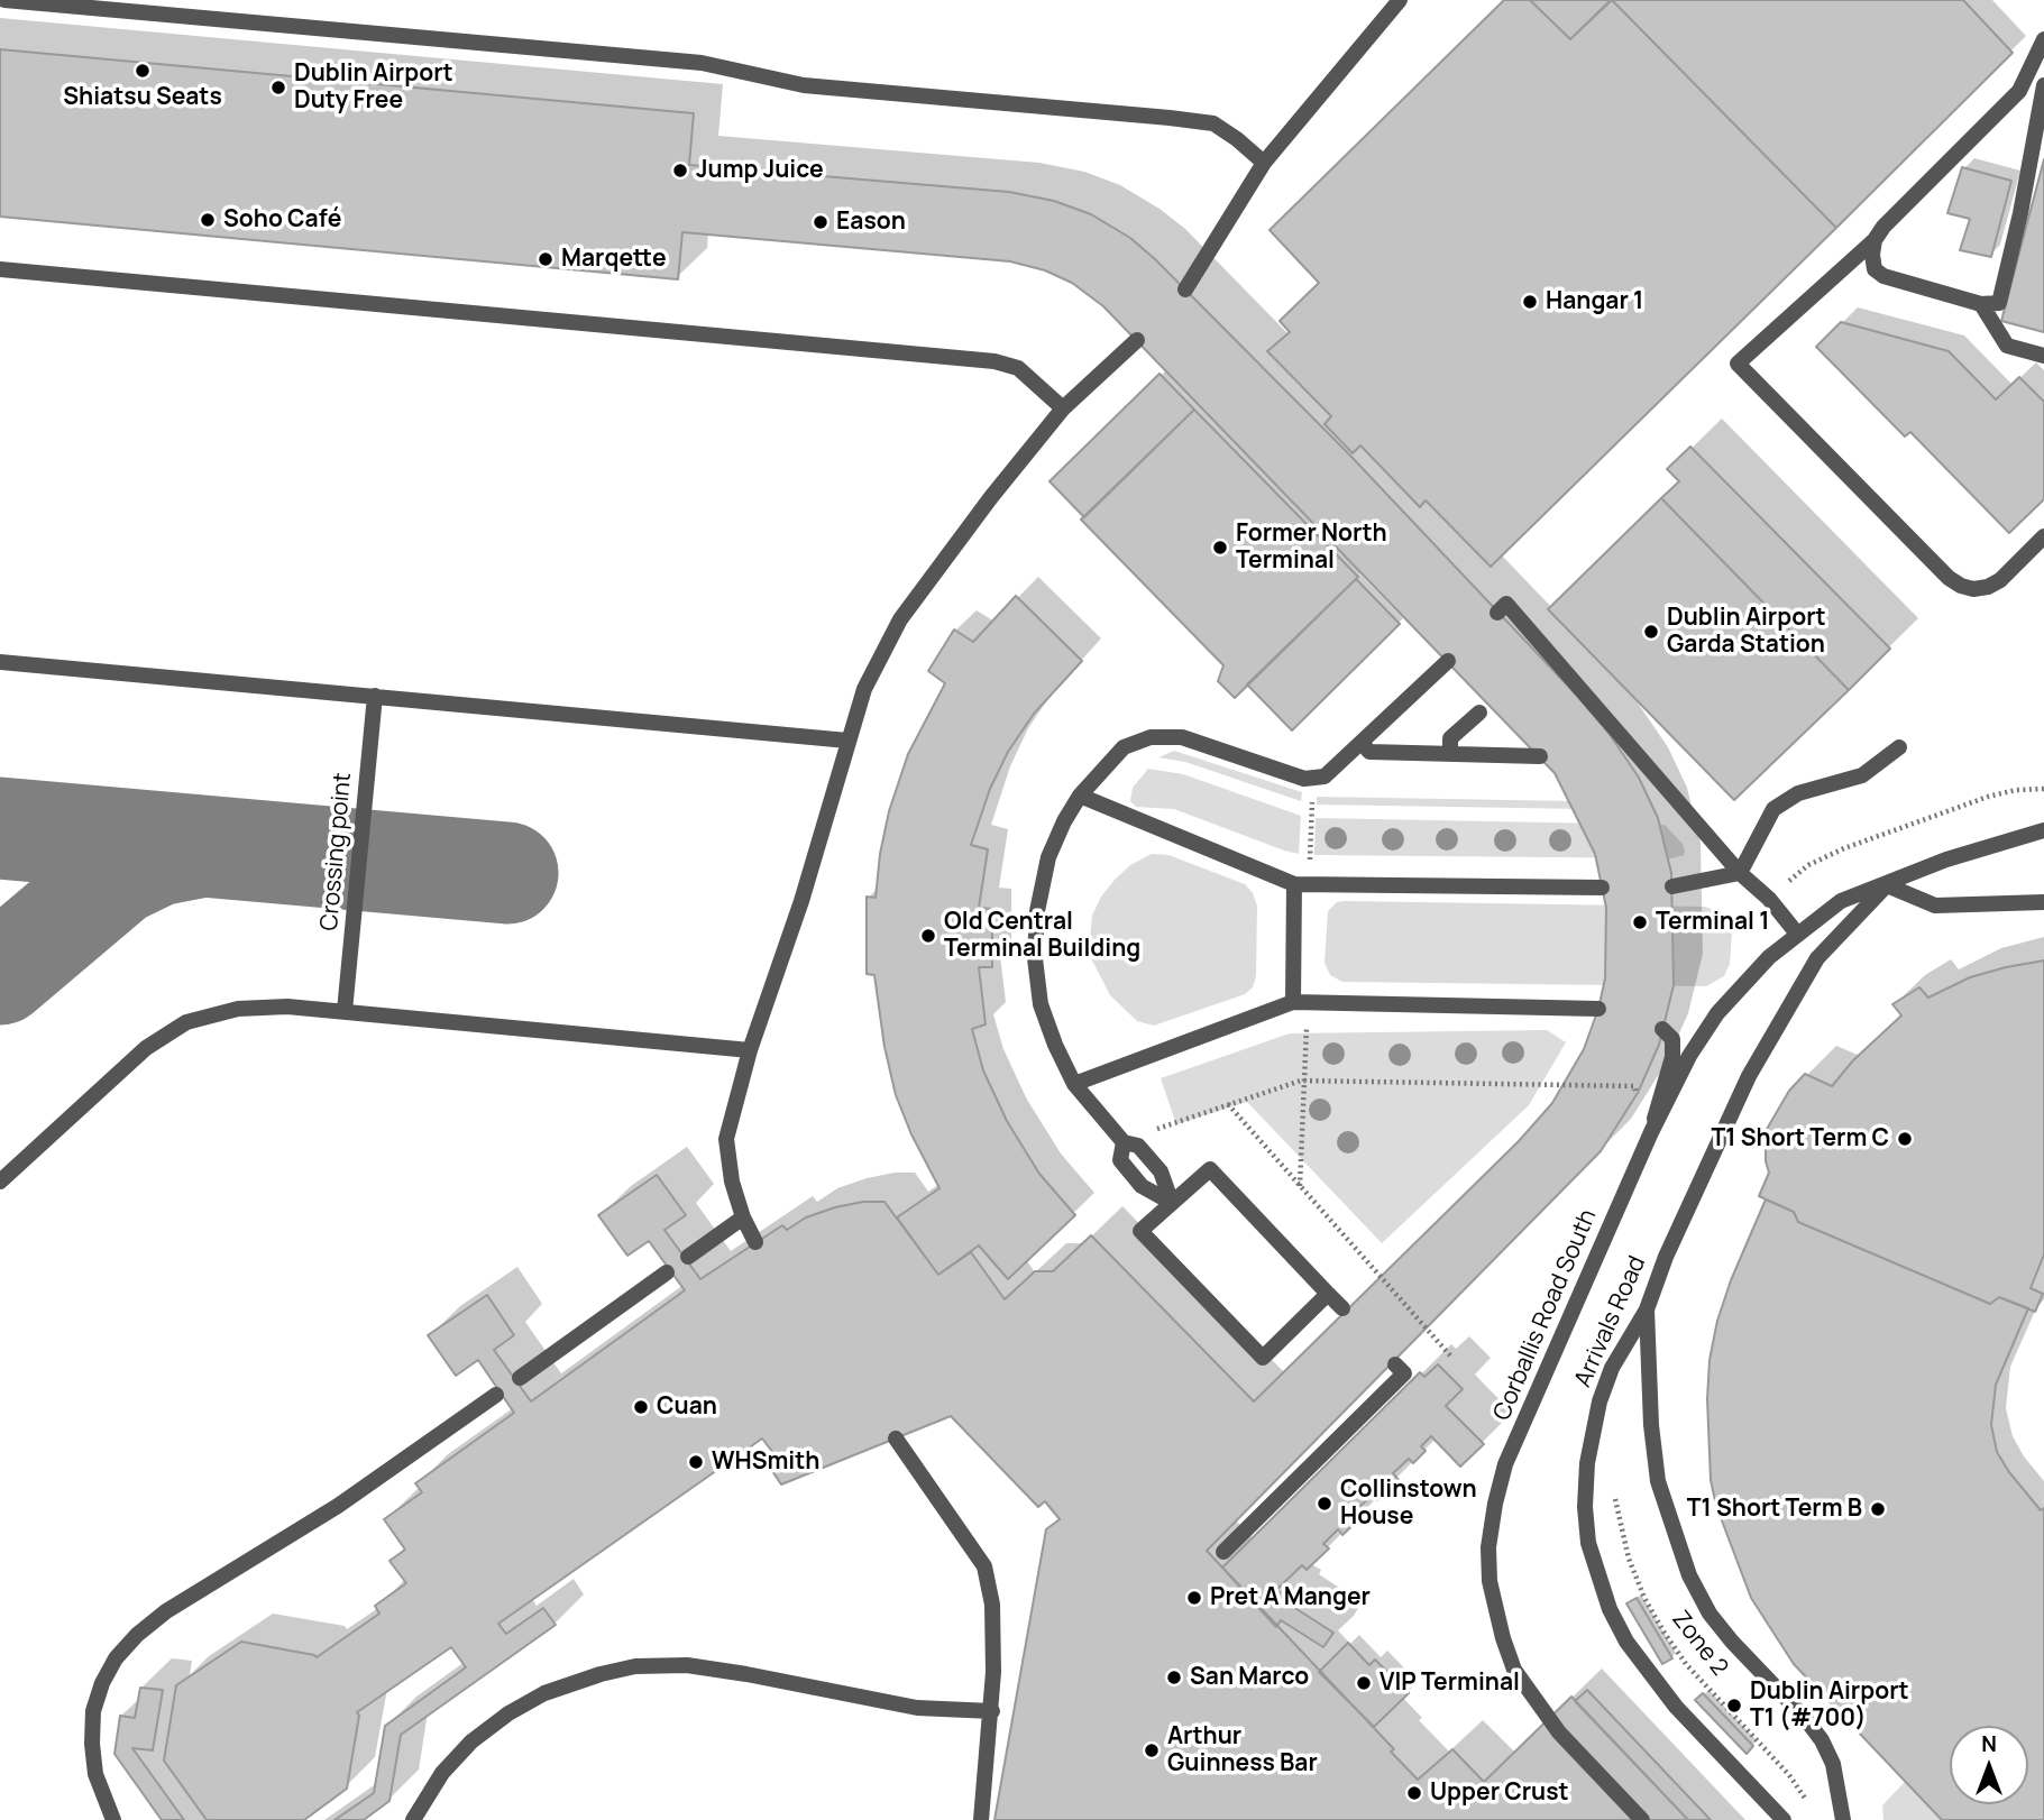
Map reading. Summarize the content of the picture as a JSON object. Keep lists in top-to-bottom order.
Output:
{
  "streets": {
    "street": ["Crossing point", "Corballis Road South", "Arrivals Road"],
    "path": ["Zone 2"]
  },
  "crossings": [
    ["Corballis Road South", "Arrivals Road"]
  ],
  "places": [
    "Shiatsu Seats",
    "Dublin Airport Duty Free",
    "Jump Juice",
    "Soho Café",
    "Eason",
    "Marqette",
    "Hangar 1",
    "Former North Terminal",
    "Dublin Airport Garda Station",
    "Terminal 1",
    "Old Central Terminal Building",
    "T1 Short Term C",
    "Cuan",
    "WHSmith",
    "Collinstown House",
    "T1 Short Term B",
    "Pret A Manger",
    "San Marco",
    "VIP Terminal",
    "Dublin Airport T1 (#700)",
    "Arthur Guinness Bar",
    "Upper Crust"
  ],
  "north": "top"
}
